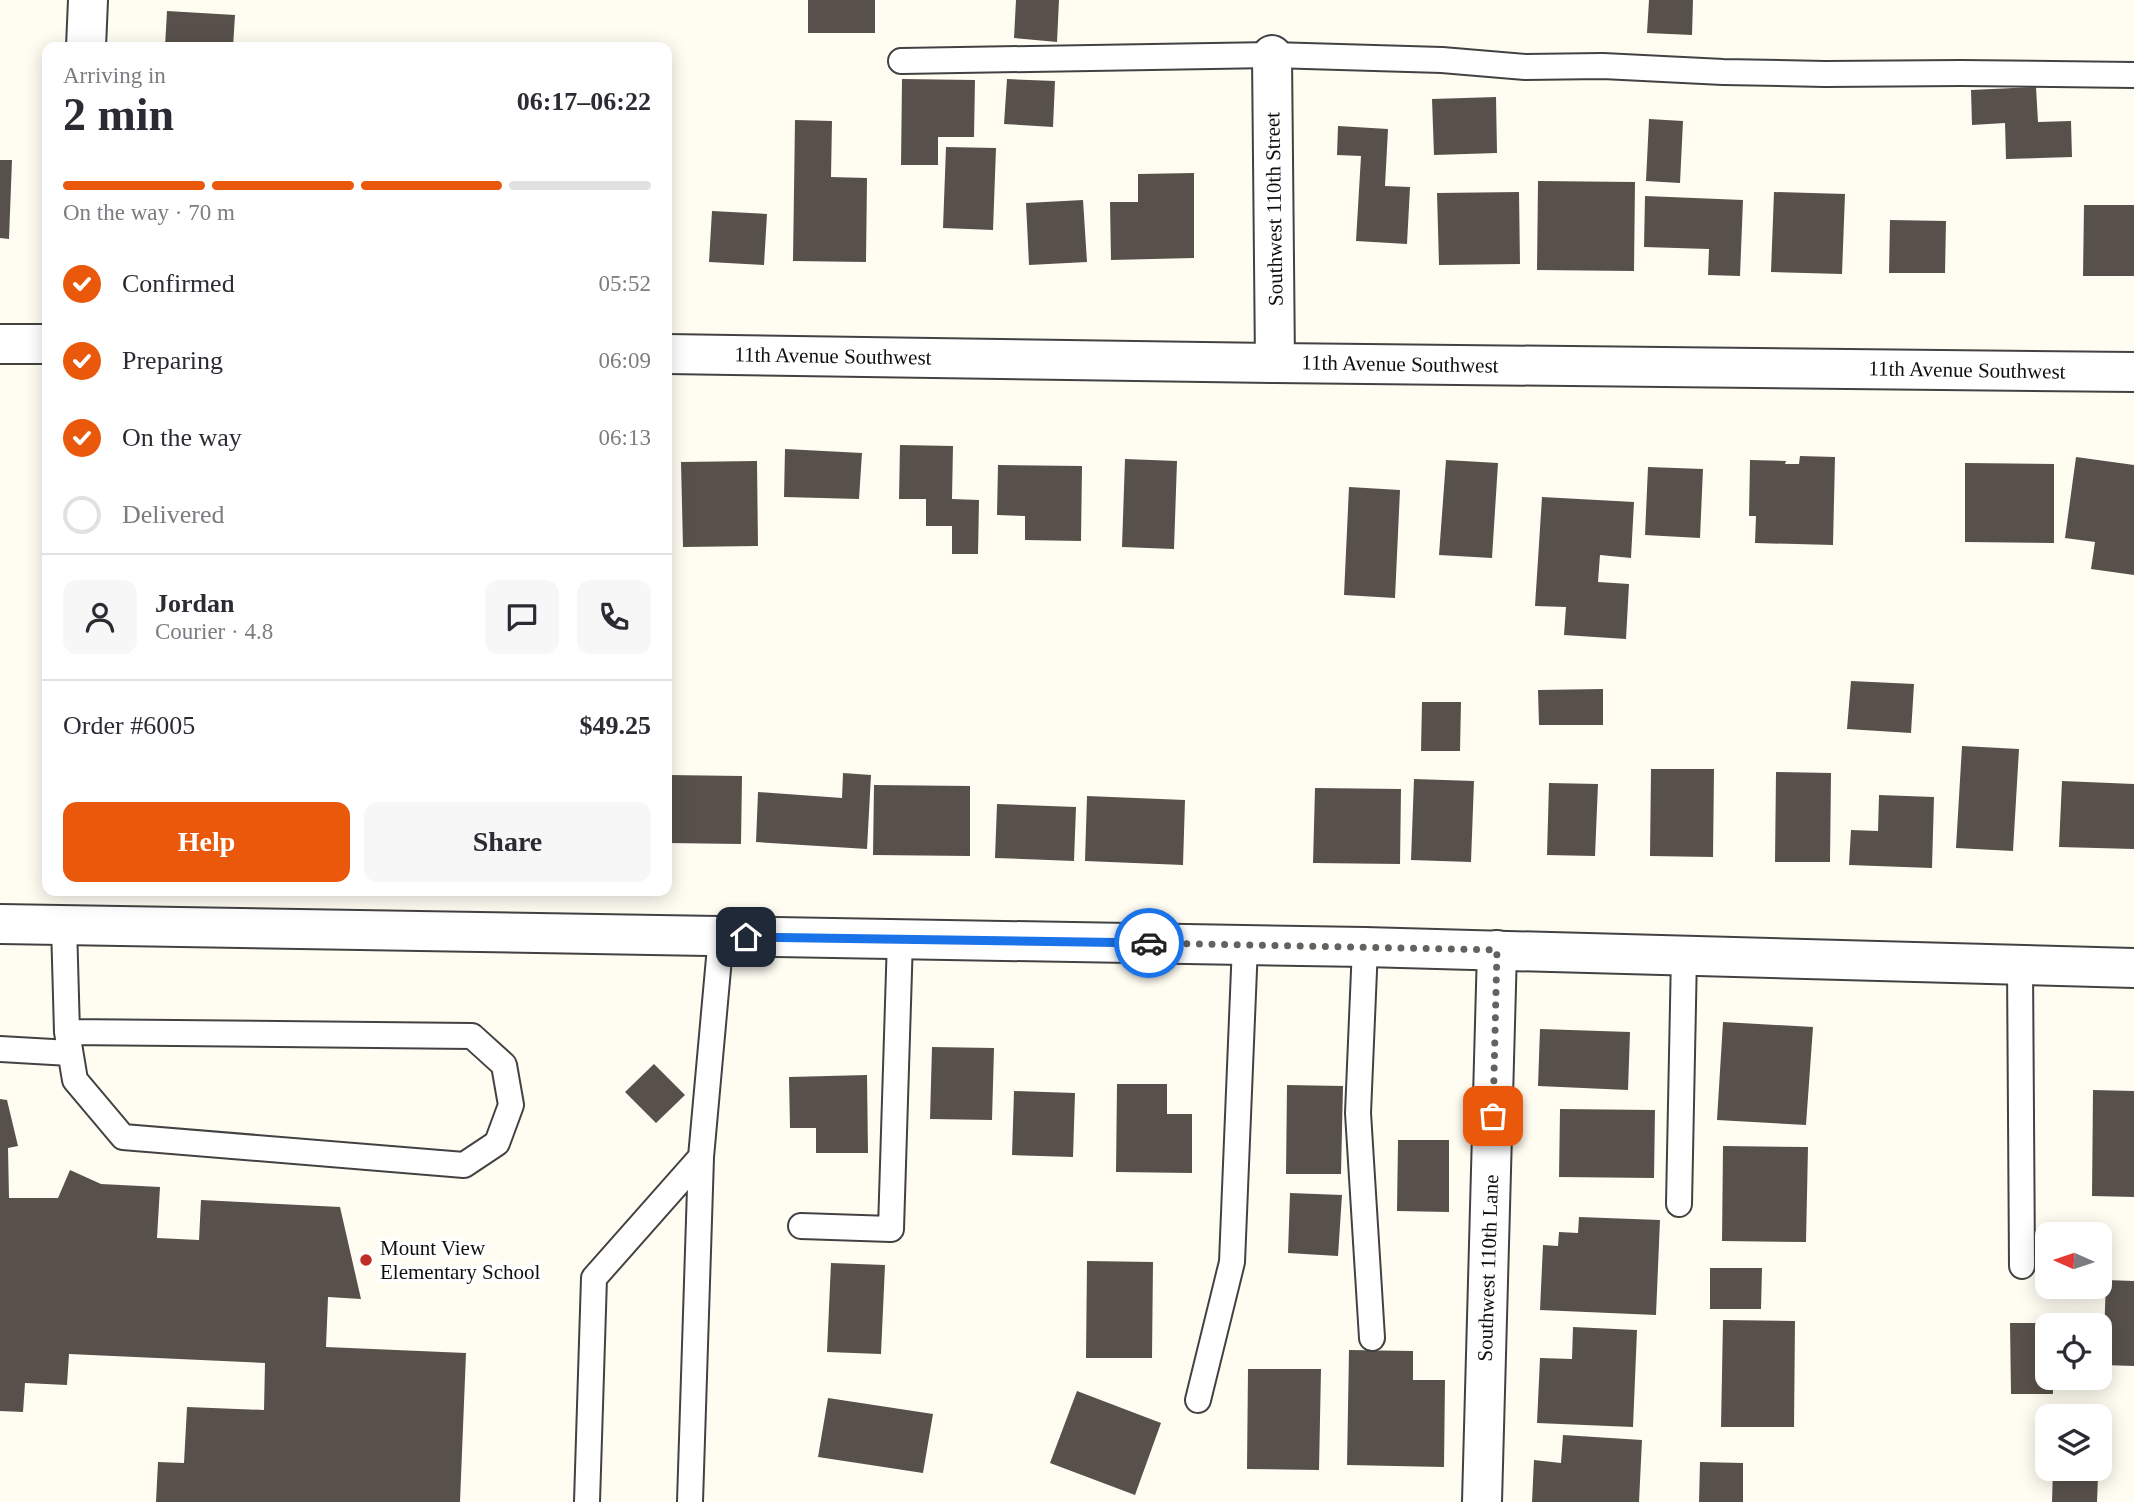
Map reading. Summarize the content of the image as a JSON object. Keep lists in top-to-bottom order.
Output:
{
  "streets": {
    "street": ["Southwest 110th Street", "11th Avenue Southwest", "Southwest 110th Lane"]
  },
  "crossings": [
    ["Southwest 110th Street", "11th Avenue Southwest"]
  ],
  "places": ["Mount View Elementary School"],
  "north": "left",
  "page": {
    "heading": ["2 min", "Arriving in", "06:17–06:22"],
    "panel": [
      "Jordan",
      "Courier · 4.8",
      "Order #6005",
      "$49.25"
    ],
    "bar": "On the way · 70 m",
    "list": [
      ["Confirmed", "05:52"],
      ["Preparing", "06:09"],
      ["On the way", "06:13"],
      "Delivered"
    ],
    "buttons": ["Help", "Share"]
  }
}
